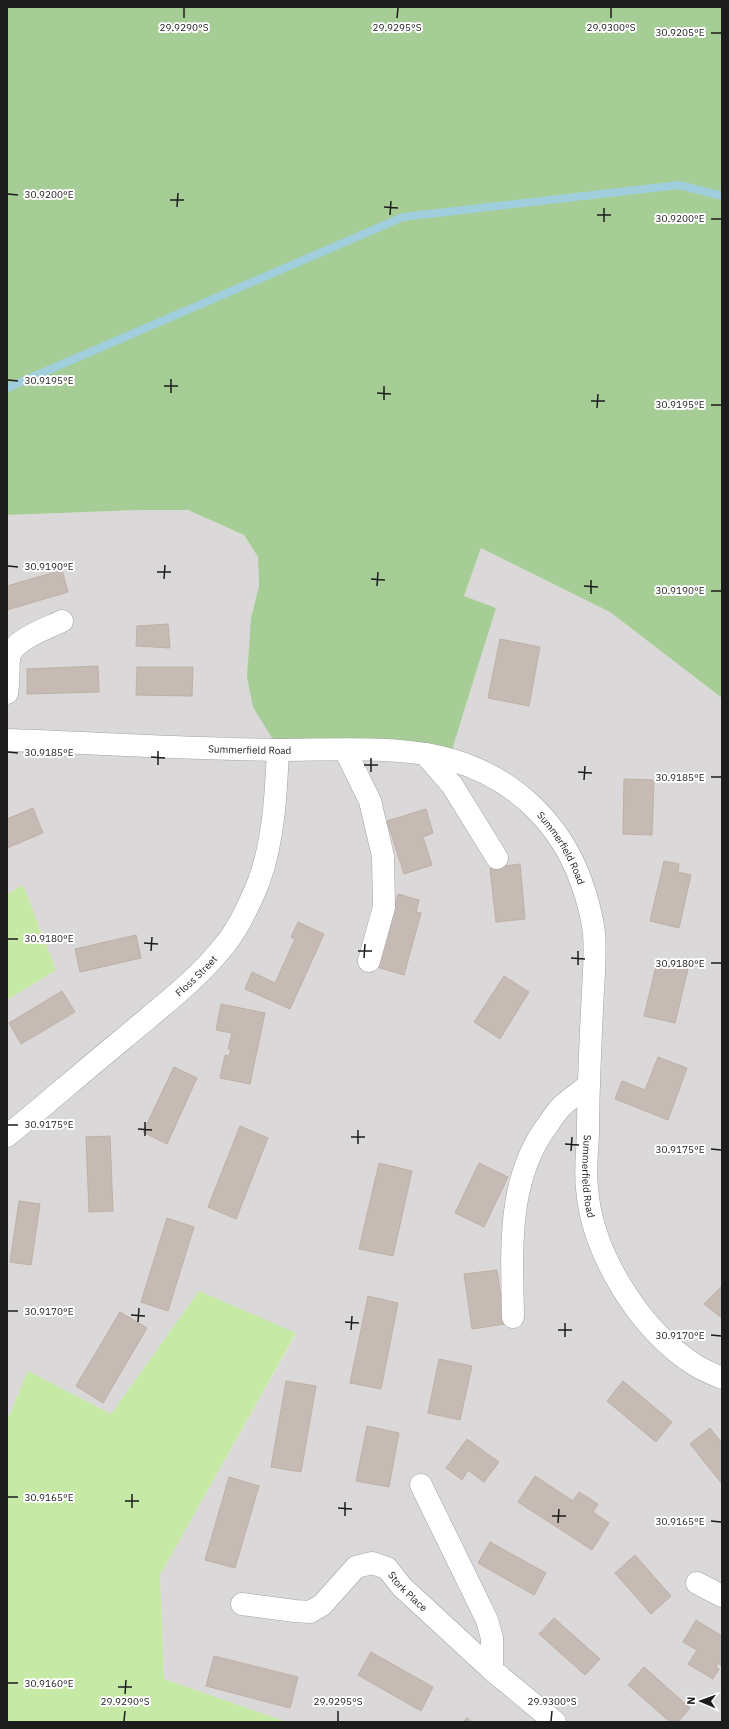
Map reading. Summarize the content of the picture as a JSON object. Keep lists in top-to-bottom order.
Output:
{
  "streets": {
    "street": ["Summerfield Road", "Floss Street", "Stork Place"]
  },
  "crossings": [
    ["Summerfield Road", "Floss Street"]
  ],
  "north": "left",
  "coordinates": [
    "29.9290°S",
    "29.9295°S",
    "29.9300°S",
    "30.9205°E",
    "30.9200°E",
    "30.9195°E",
    "30.9190°E",
    "30.9185°E",
    "30.9180°E",
    "30.9175°E",
    "30.9170°E",
    "30.9165°E",
    "30.9160°E"
  ]
}
